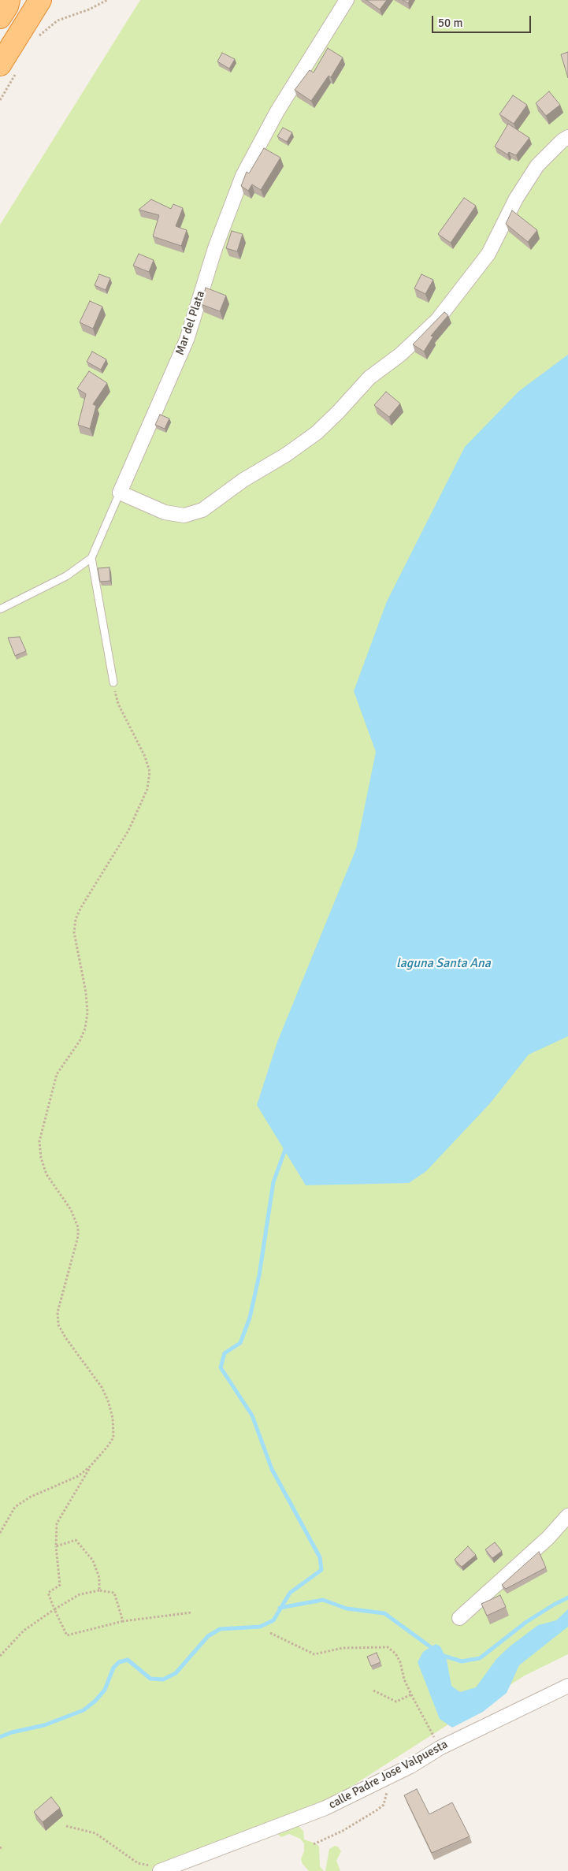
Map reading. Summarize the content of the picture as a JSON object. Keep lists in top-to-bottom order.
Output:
{
  "streets": {
    "street": ["Mar del Plata", "calle Padre Jose Valpuesta"]
  },
  "water": ["laguna Santa Ana"],
  "scale_bar": "50 m"
}
